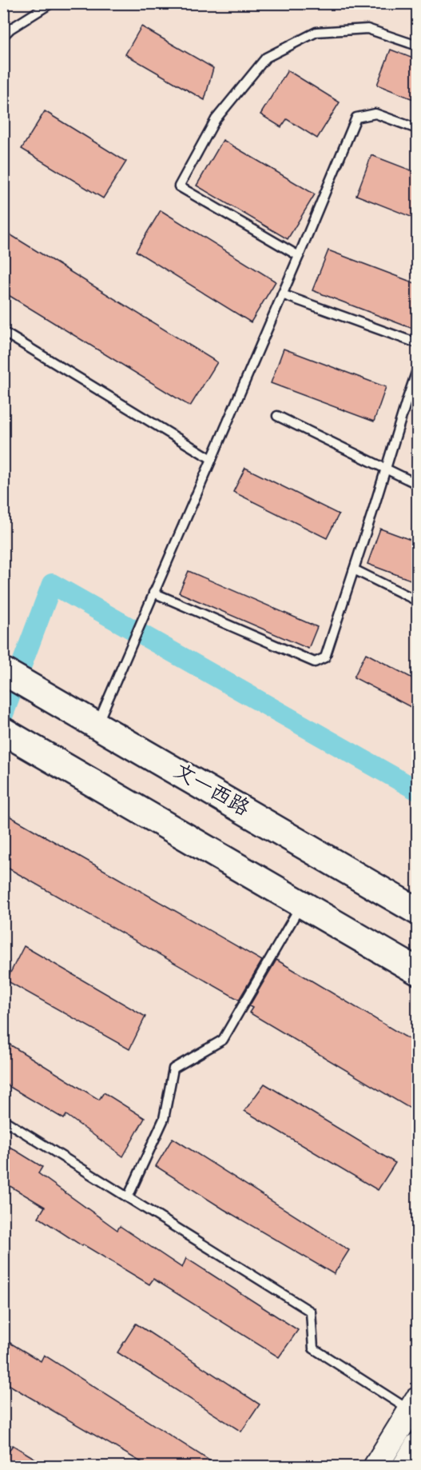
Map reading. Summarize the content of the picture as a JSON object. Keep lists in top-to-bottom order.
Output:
{
  "streets": {
    "main road": ["文一西路"]
  }
}
